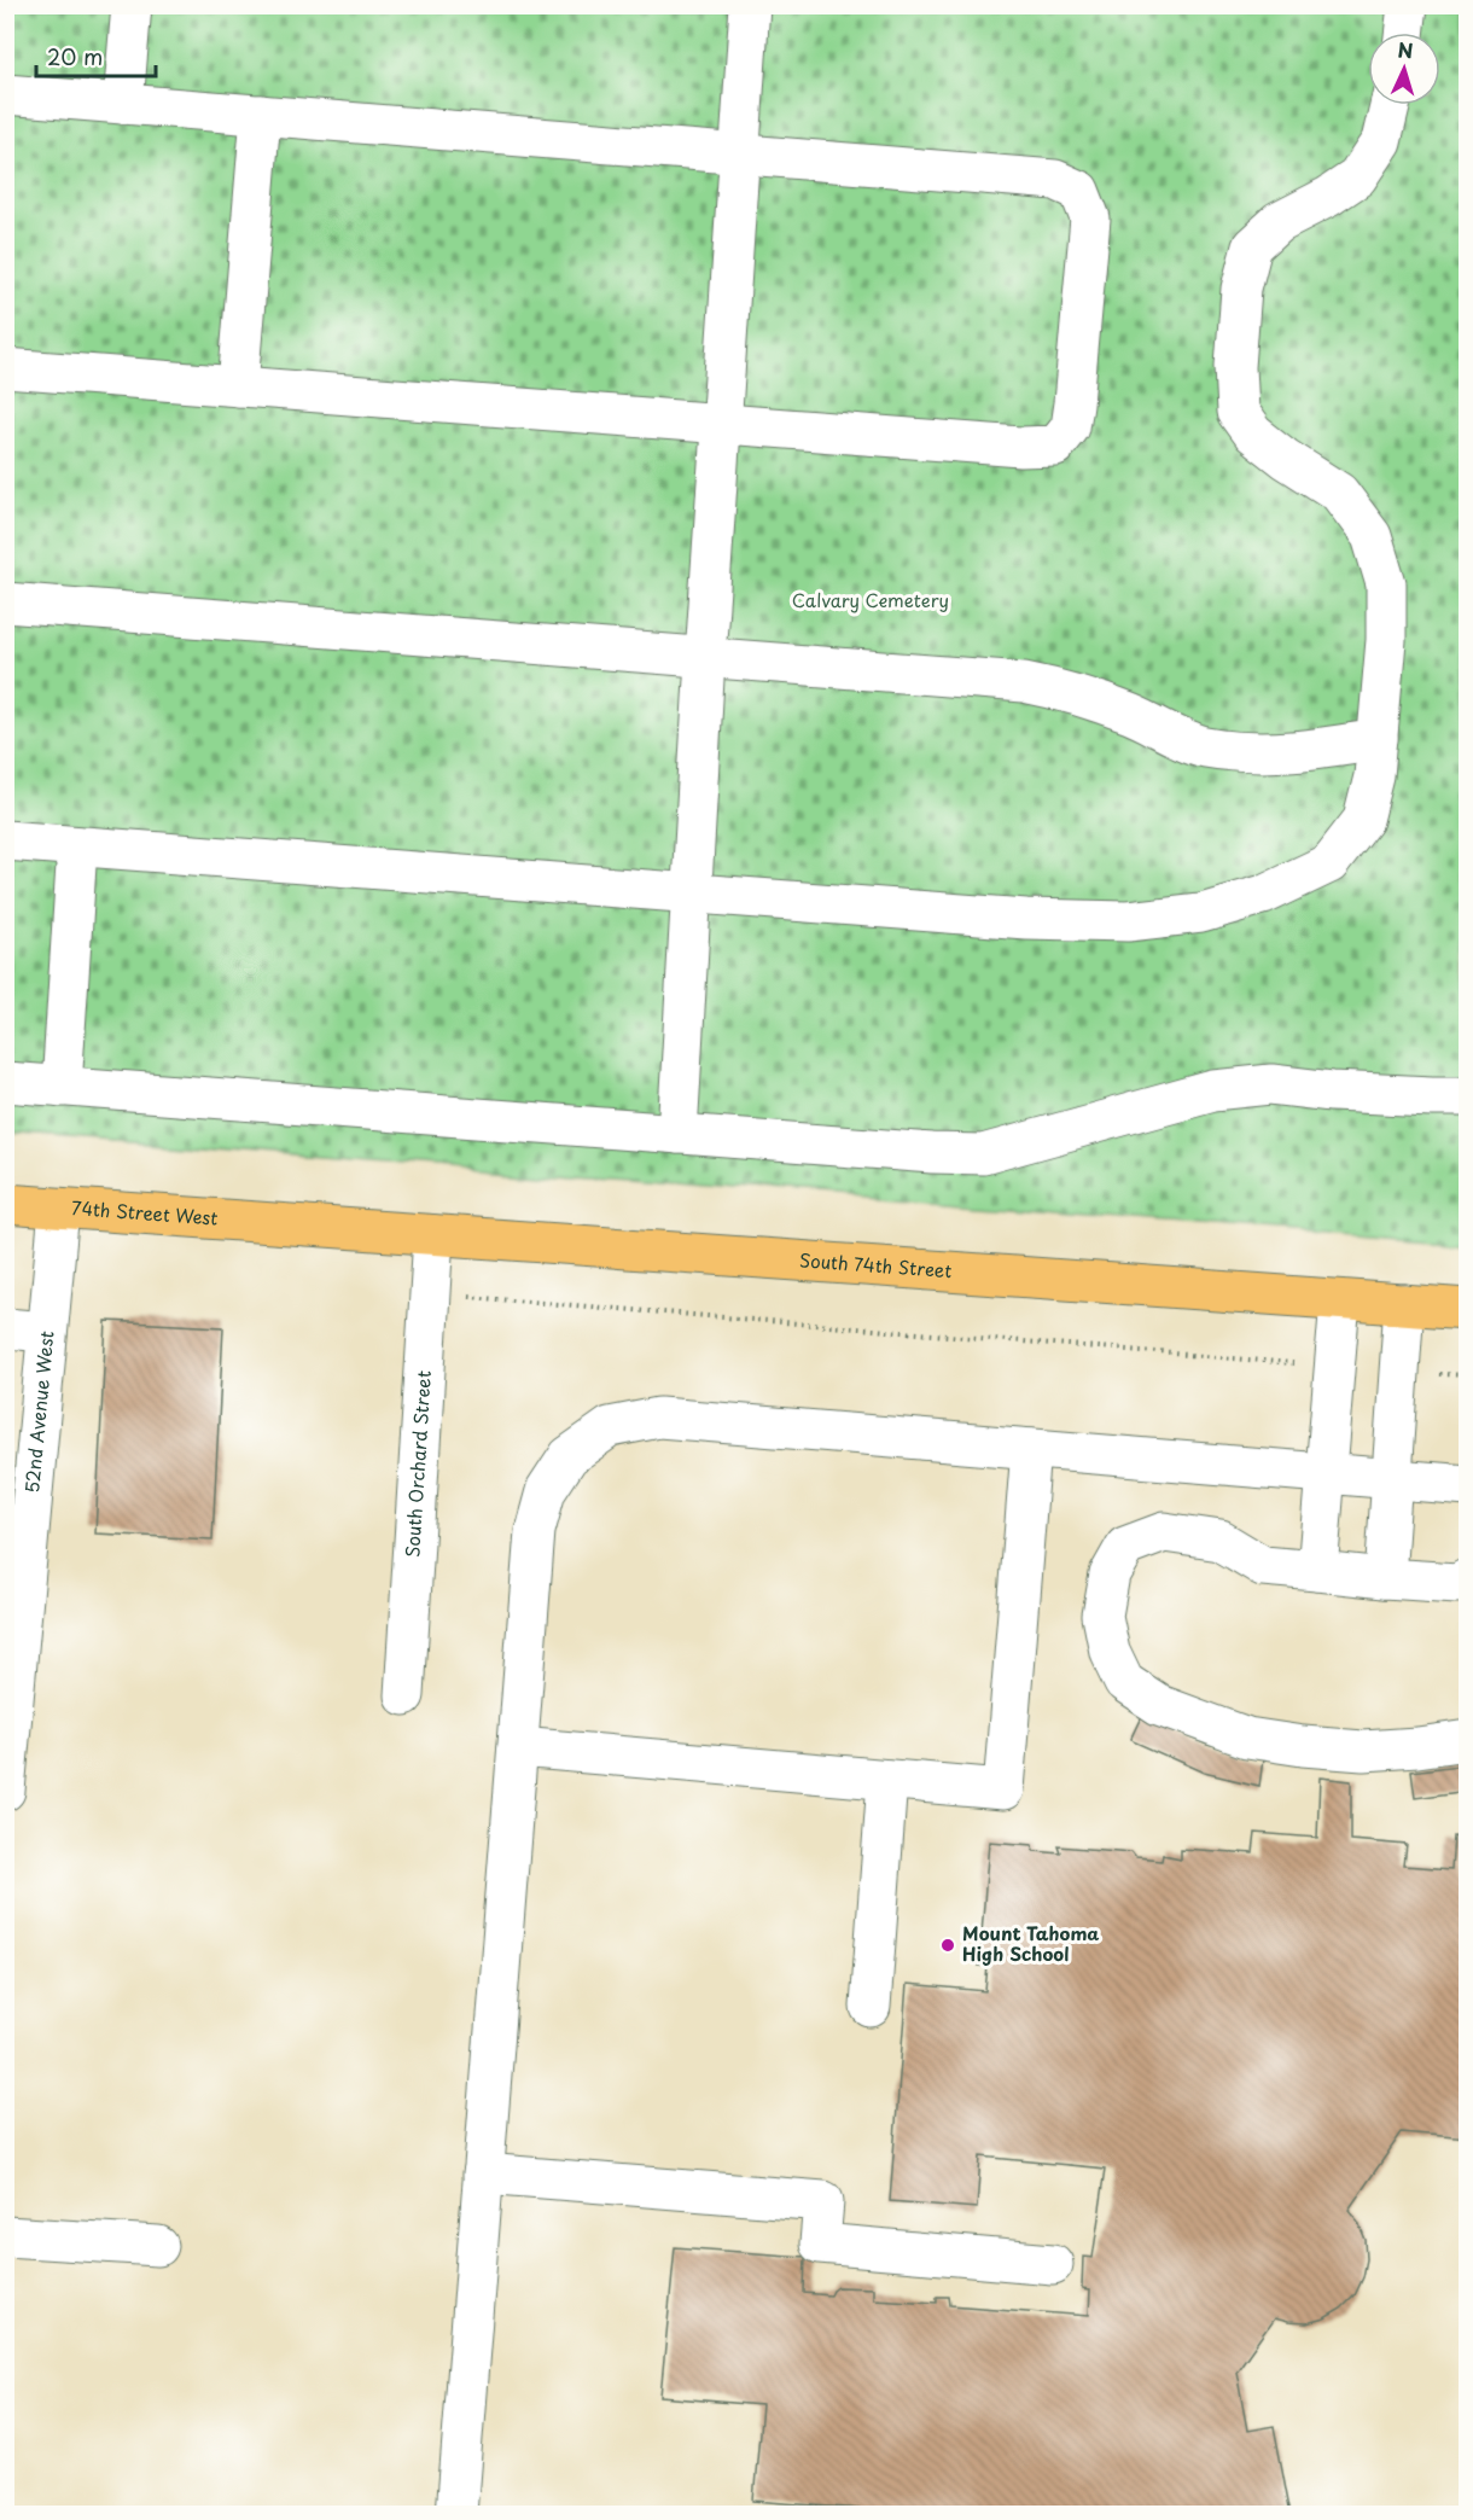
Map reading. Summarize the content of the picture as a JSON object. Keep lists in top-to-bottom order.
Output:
{
  "streets": {
    "main road": ["74th Street West", "South 74th Street"],
    "street": ["52nd Avenue West", "South Orchard Street"]
  },
  "crossings": [
    ["74th Street West", "South 74th Street"],
    ["74th Street West", "52nd Avenue West"],
    ["South 74th Street", "South Orchard Street"]
  ],
  "parks": ["Calvary Cemetery"],
  "places": ["Mount Tahoma High School"],
  "scale_bar": "20 m",
  "north": "top"
}
